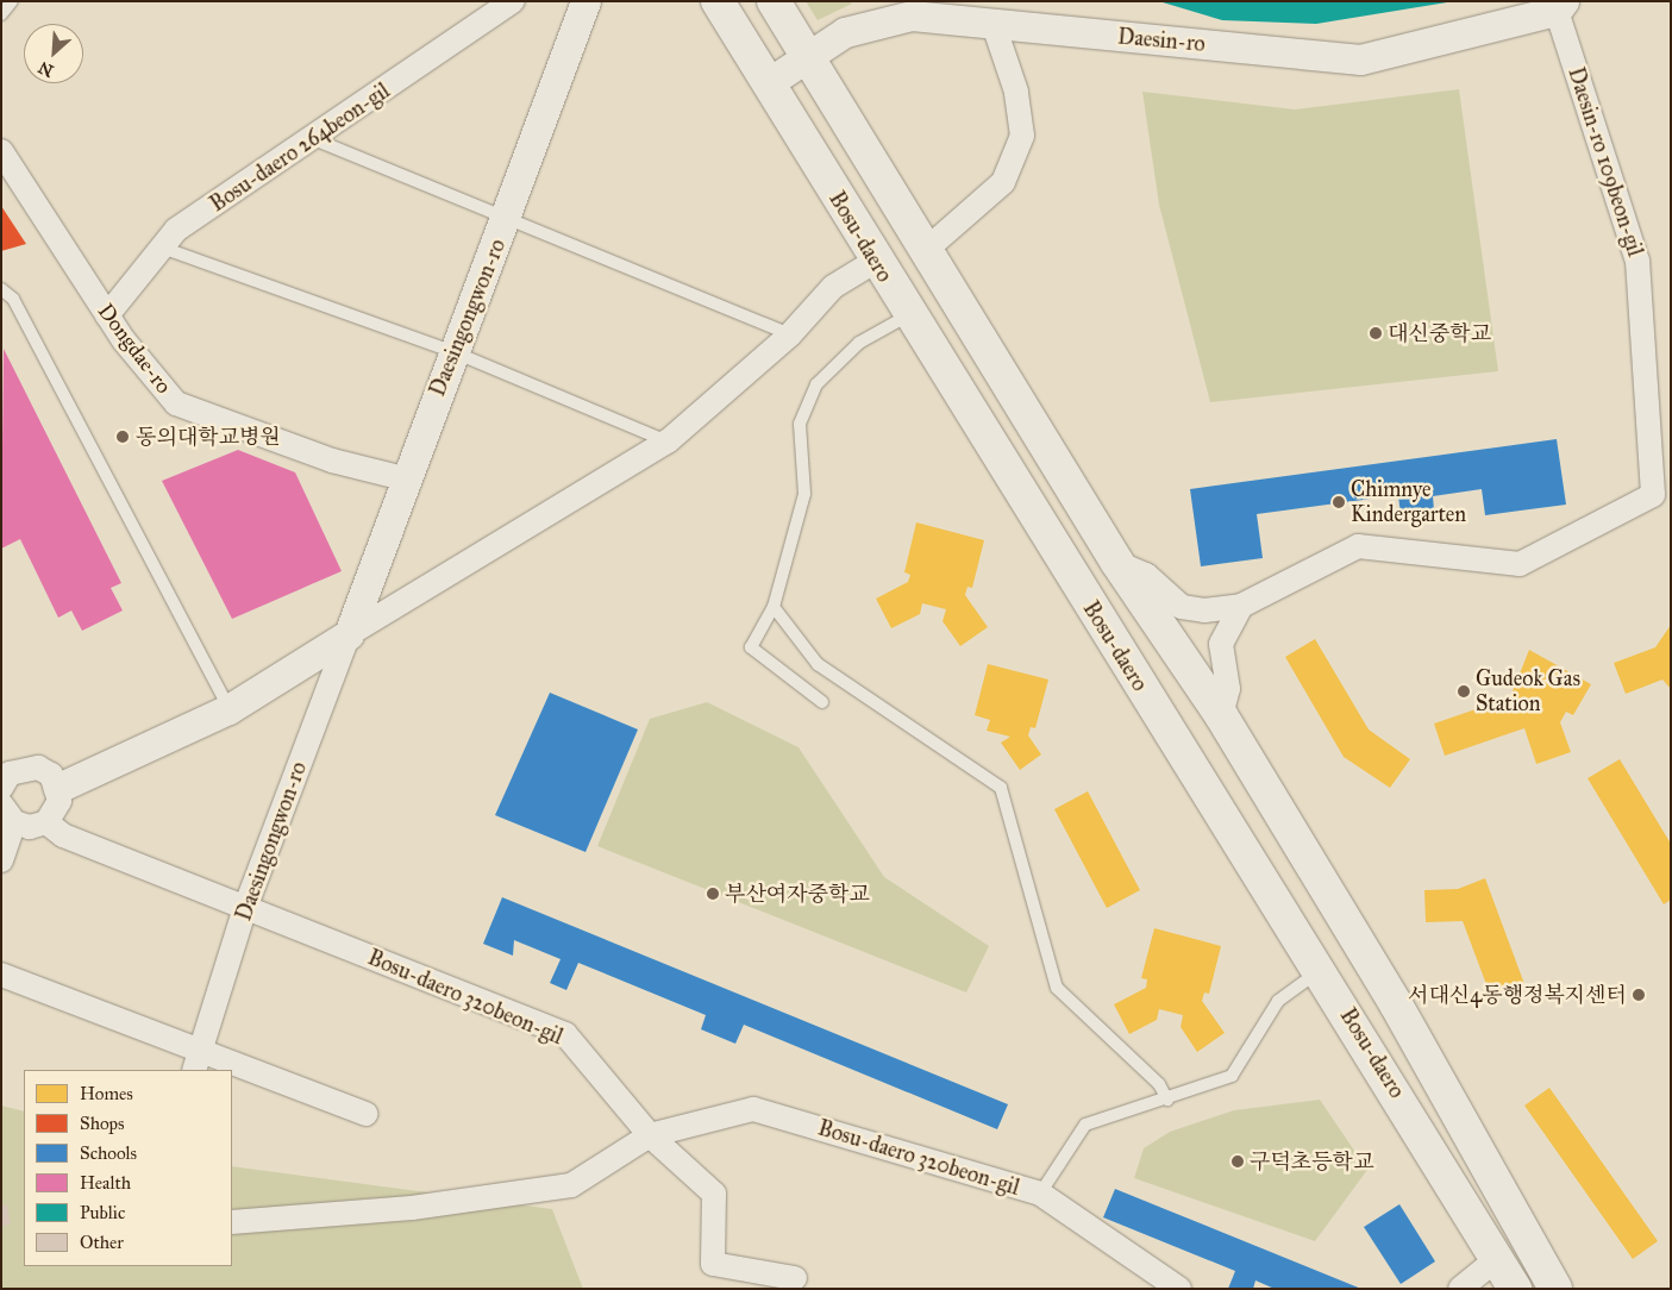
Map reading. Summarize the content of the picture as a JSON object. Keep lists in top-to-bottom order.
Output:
{
  "streets": {
    "main road": ["Bosu-daero"],
    "street": [
      "Daesin-ro",
      "Bosu-daero 264beon-gil",
      "Daesin-ro 109beon-gil",
      "Daesingongwon-ro",
      "Dongdae-ro",
      "Bosu-daero 320beon-gil"
    ]
  },
  "crossings": [
    ["Daesin-ro", "Daesin-ro 109beon-gil"],
    ["Daesin-ro", "Bosu-daero"],
    ["Bosu-daero 264beon-gil", "Dongdae-ro"],
    ["Daesingongwon-ro", "Dongdae-ro"],
    ["Daesingongwon-ro", "Bosu-daero 320beon-gil"]
  ],
  "places": [
    "대신중학교",
    "동의대학교병원",
    "Chimnye Kindergarten",
    "Gudeok Gas Station",
    "부산여자중학교",
    "서대신4동행정복지센터",
    "구덕초등학교"
  ],
  "legend": [
    "Homes",
    "Shops",
    "Schools",
    "Health",
    "Public",
    "Other"
  ],
  "north": "bottom left"
}
